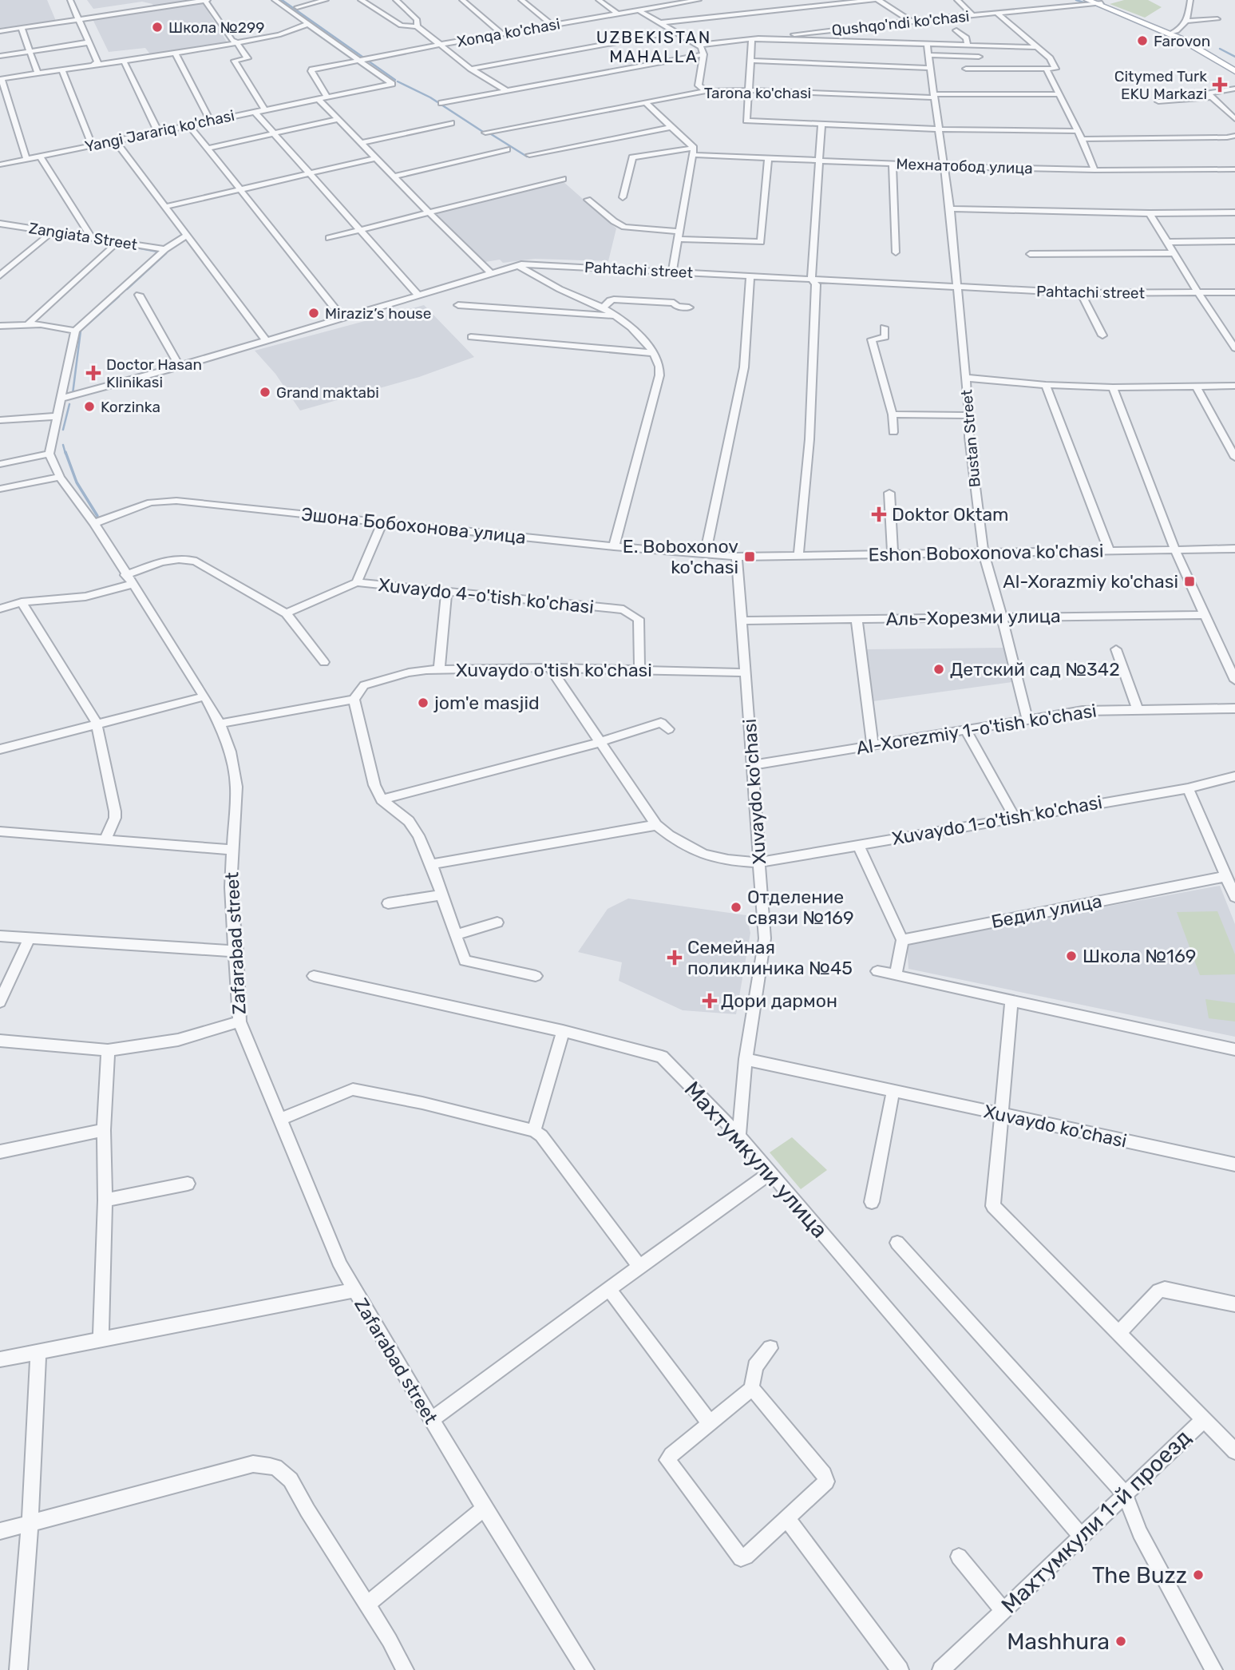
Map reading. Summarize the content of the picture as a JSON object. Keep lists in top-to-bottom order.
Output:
{
  "streets": {
    "street": [
      "Qushqo'ndi ko'chasi",
      "Xonqa ko'chasi",
      "Tarona ko'chasi",
      "Yangi Jarariq ko'chasi",
      "Мехнатобод улица",
      "Zangiata Street",
      "Pahtachi street",
      "Bustаn Street",
      "Эшона Бобохонова улица",
      "Eshon Boboxonova ko'chasi",
      "Xuvaydo 4-o'tish ko'chasi",
      "Аль-Хорезми улица",
      "Xuvaydo o'tish ko'chasi",
      "Al-Xorezmiy 1-o'tish ko'chasi",
      "Xuvaydo ko'chasi",
      "Xuvaydo 1-o'tish ko'chasi",
      "Бедил улица",
      "Zafarabad street",
      "Махтумкули улица",
      "Махтумкули 1-й проезд"
    ]
  },
  "crossings": [
    ["Xonqa ko'chasi", "Yangi Jarariq ko'chasi"],
    ["Tarona ko'chasi", "Bustаn Street"],
    ["Мехнатобод улица", "Bustаn Street"],
    ["Pahtachi street", "Bustаn Street"],
    ["Bustаn Street", "Eshon Boboxonova ko'chasi"],
    ["Bustаn Street", "Аль-Хорезми улица"],
    ["Bustаn Street", "Al-Xorezmiy 1-o'tish ko'chasi"],
    ["Эшона Бобохонова улица", "Eshon Boboxonova ko'chasi"],
    ["Эшона Бобохонова улица", "Xuvaydo ko'chasi"],
    ["Эшона Бобохонова улица", "Zafarabad street"],
    ["Eshon Boboxonova ko'chasi", "Xuvaydo ko'chasi"],
    ["Xuvaydo 4-o'tish ko'chasi", "Xuvaydo o'tish ko'chasi"],
    ["Аль-Хорезми улица", "Xuvaydo ko'chasi"],
    ["Xuvaydo o'tish ko'chasi", "Xuvaydo ko'chasi"],
    ["Xuvaydo o'tish ko'chasi", "Xuvaydo 1-o'tish ko'chasi"],
    ["Al-Xorezmiy 1-o'tish ko'chasi", "Xuvaydo ko'chasi"],
    ["Xuvaydo ko'chasi", "Xuvaydo 1-o'tish ko'chasi"],
    ["Xuvaydo ko'chasi", "Махтумкули улица"],
    ["Махтумкули улица", "Махтумкули 1-й проезд"]
  ],
  "districts": ["UZBEKISTAN MAHALLA"],
  "places": {
    "other": [
      "Школа №299",
      "Farovon",
      "Miraziz’s house",
      "Grand maktabi",
      "Korzinka",
      "Детский сад №342",
      "jom'e masjid",
      "Отделение связи №169",
      "Школа №169",
      "The Buzz",
      "Mashhura"
    ],
    "health": [
      "Citymed Turk EKU Markazi",
      "Doctor Hasan Klinikasi",
      "Doktor Oktam",
      "Семейная поликлиника №45",
      "Дори дармон"
    ],
    "transit": ["E. Boboxonov ko'chasi", "Al-Xorazmiy ko'chasi"]
  }
}
